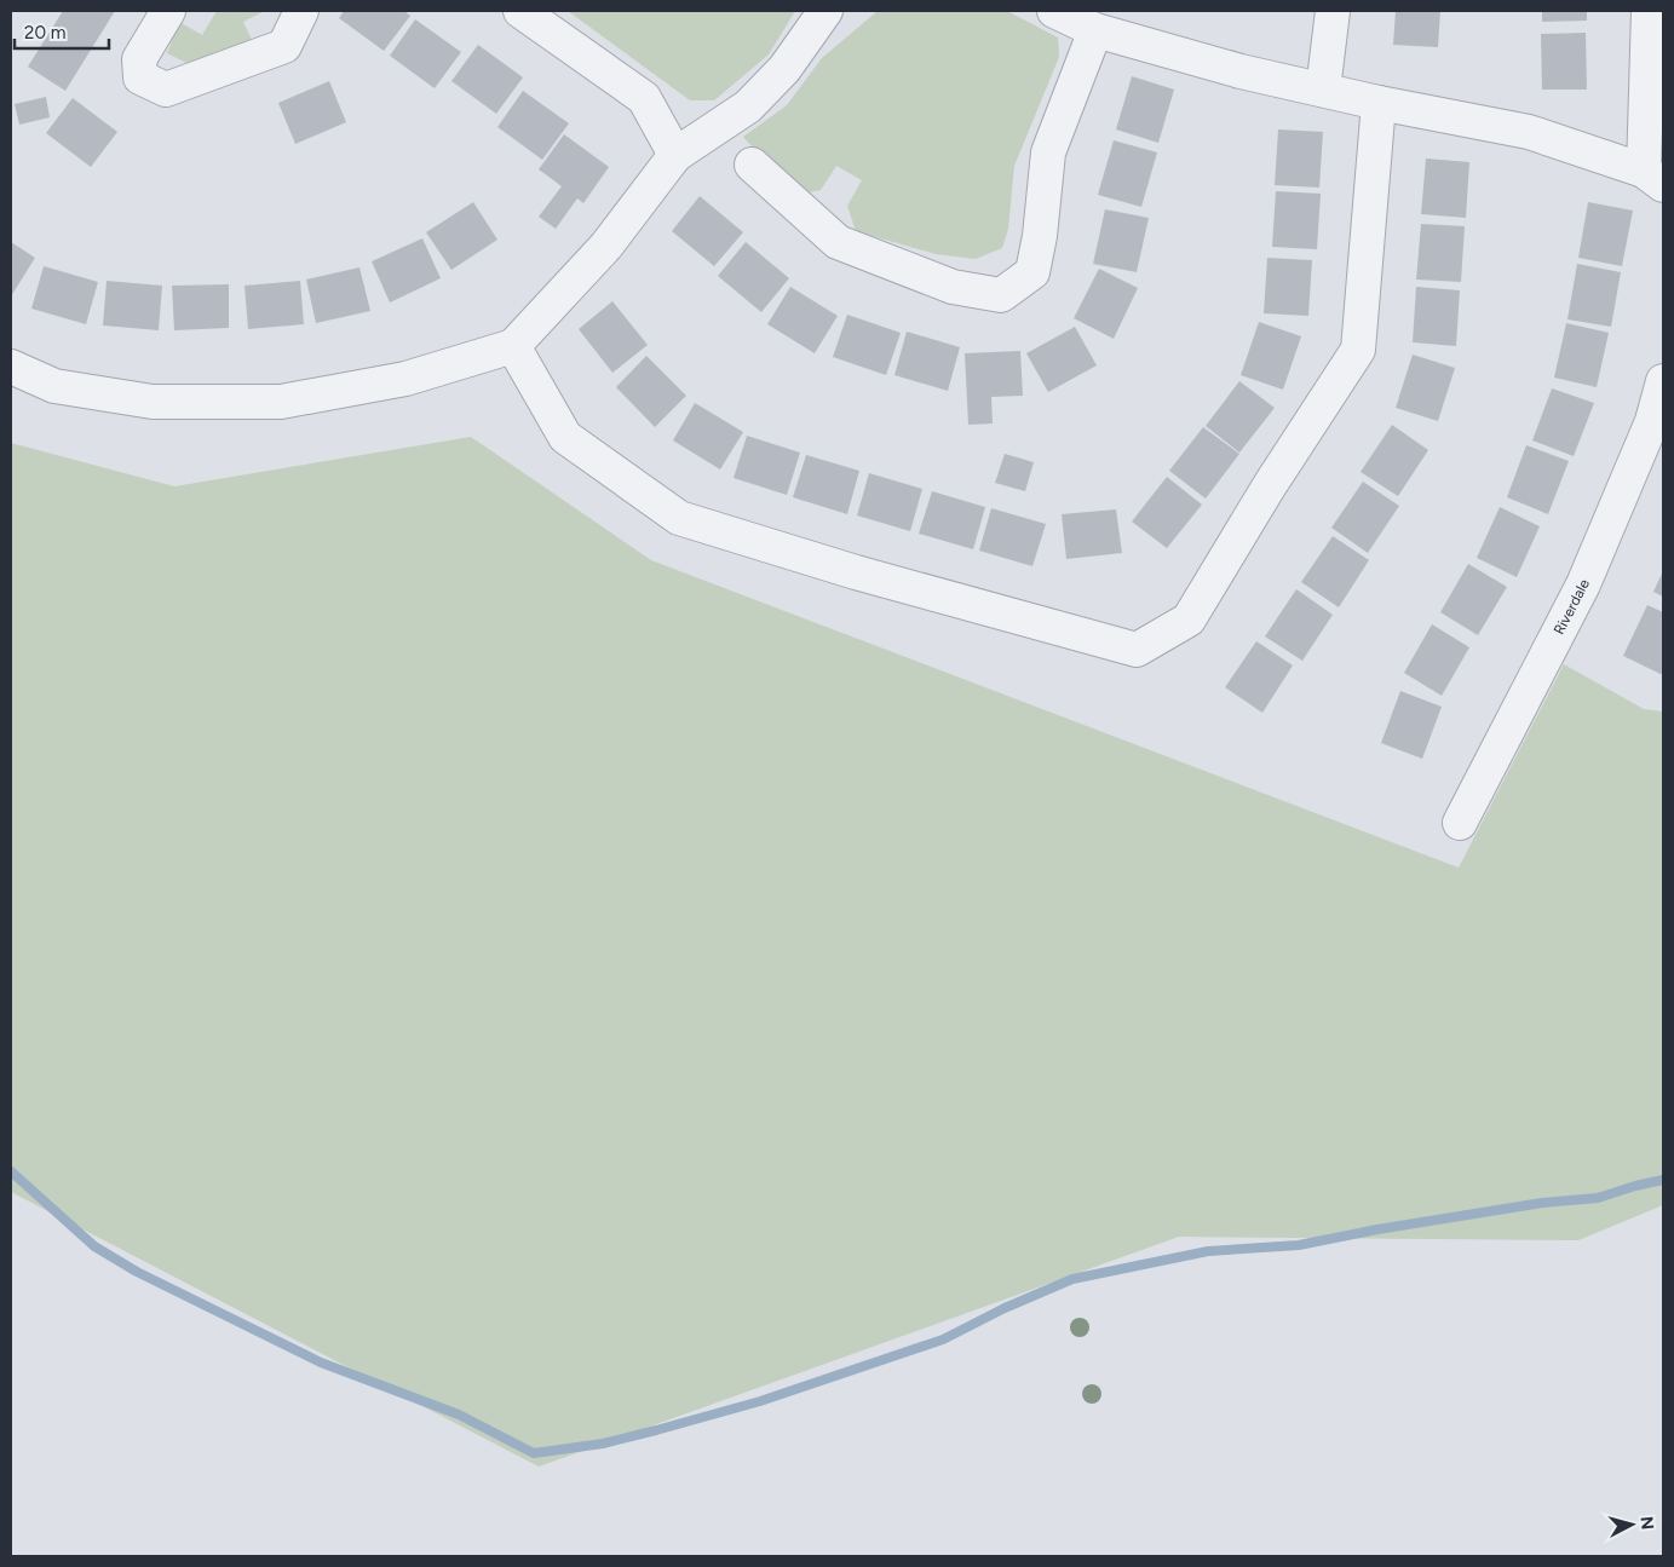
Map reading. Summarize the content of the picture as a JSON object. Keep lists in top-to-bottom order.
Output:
{
  "streets": {
    "street": ["Riverdale"]
  },
  "scale_bar": "20 m",
  "north": "right"
}
